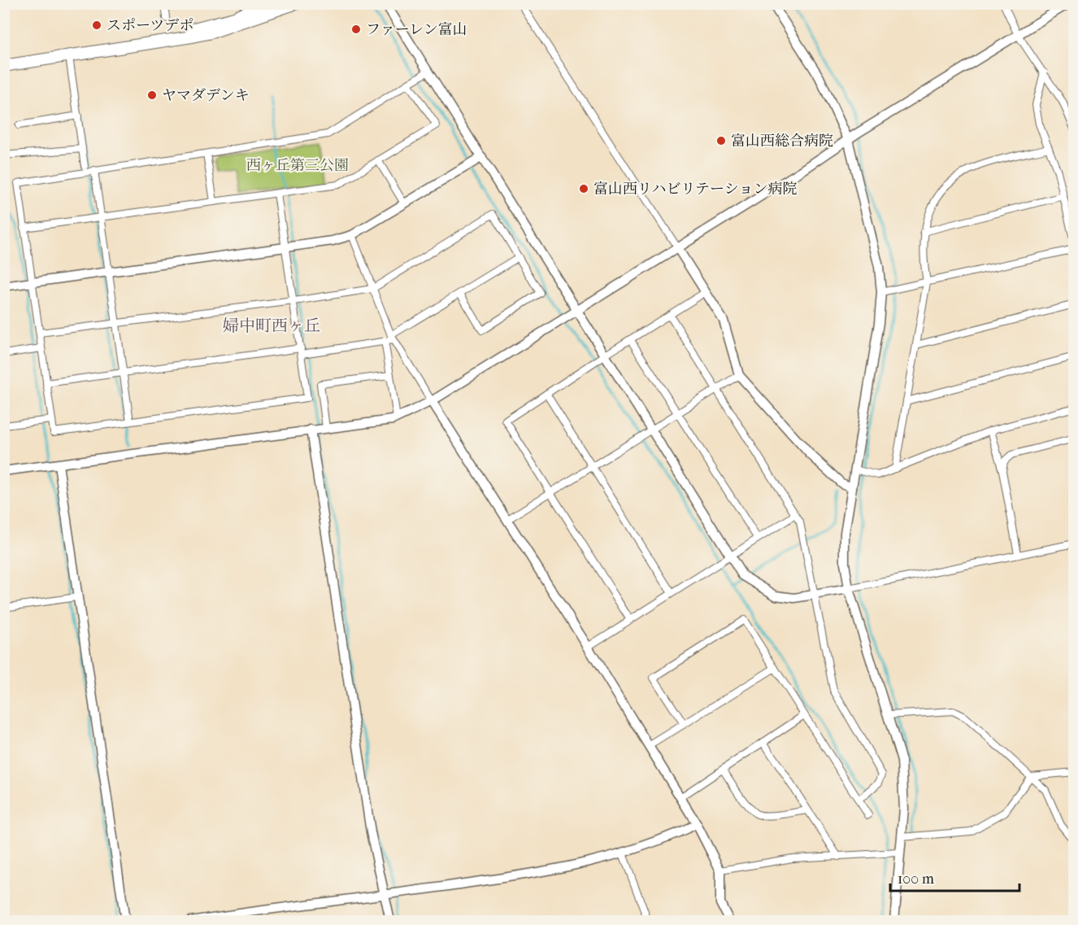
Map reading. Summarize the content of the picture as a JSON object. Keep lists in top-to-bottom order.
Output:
{
  "districts": ["婦中町西ヶ丘"],
  "parks": ["西ヶ丘第三公園"],
  "places": [
    "スポーツデポ",
    "ファーレン富山",
    "ヤマダデンキ",
    "富山西総合病院",
    "富山西リハビリテーション病院"
  ],
  "scale_bar": "100 m"
}
